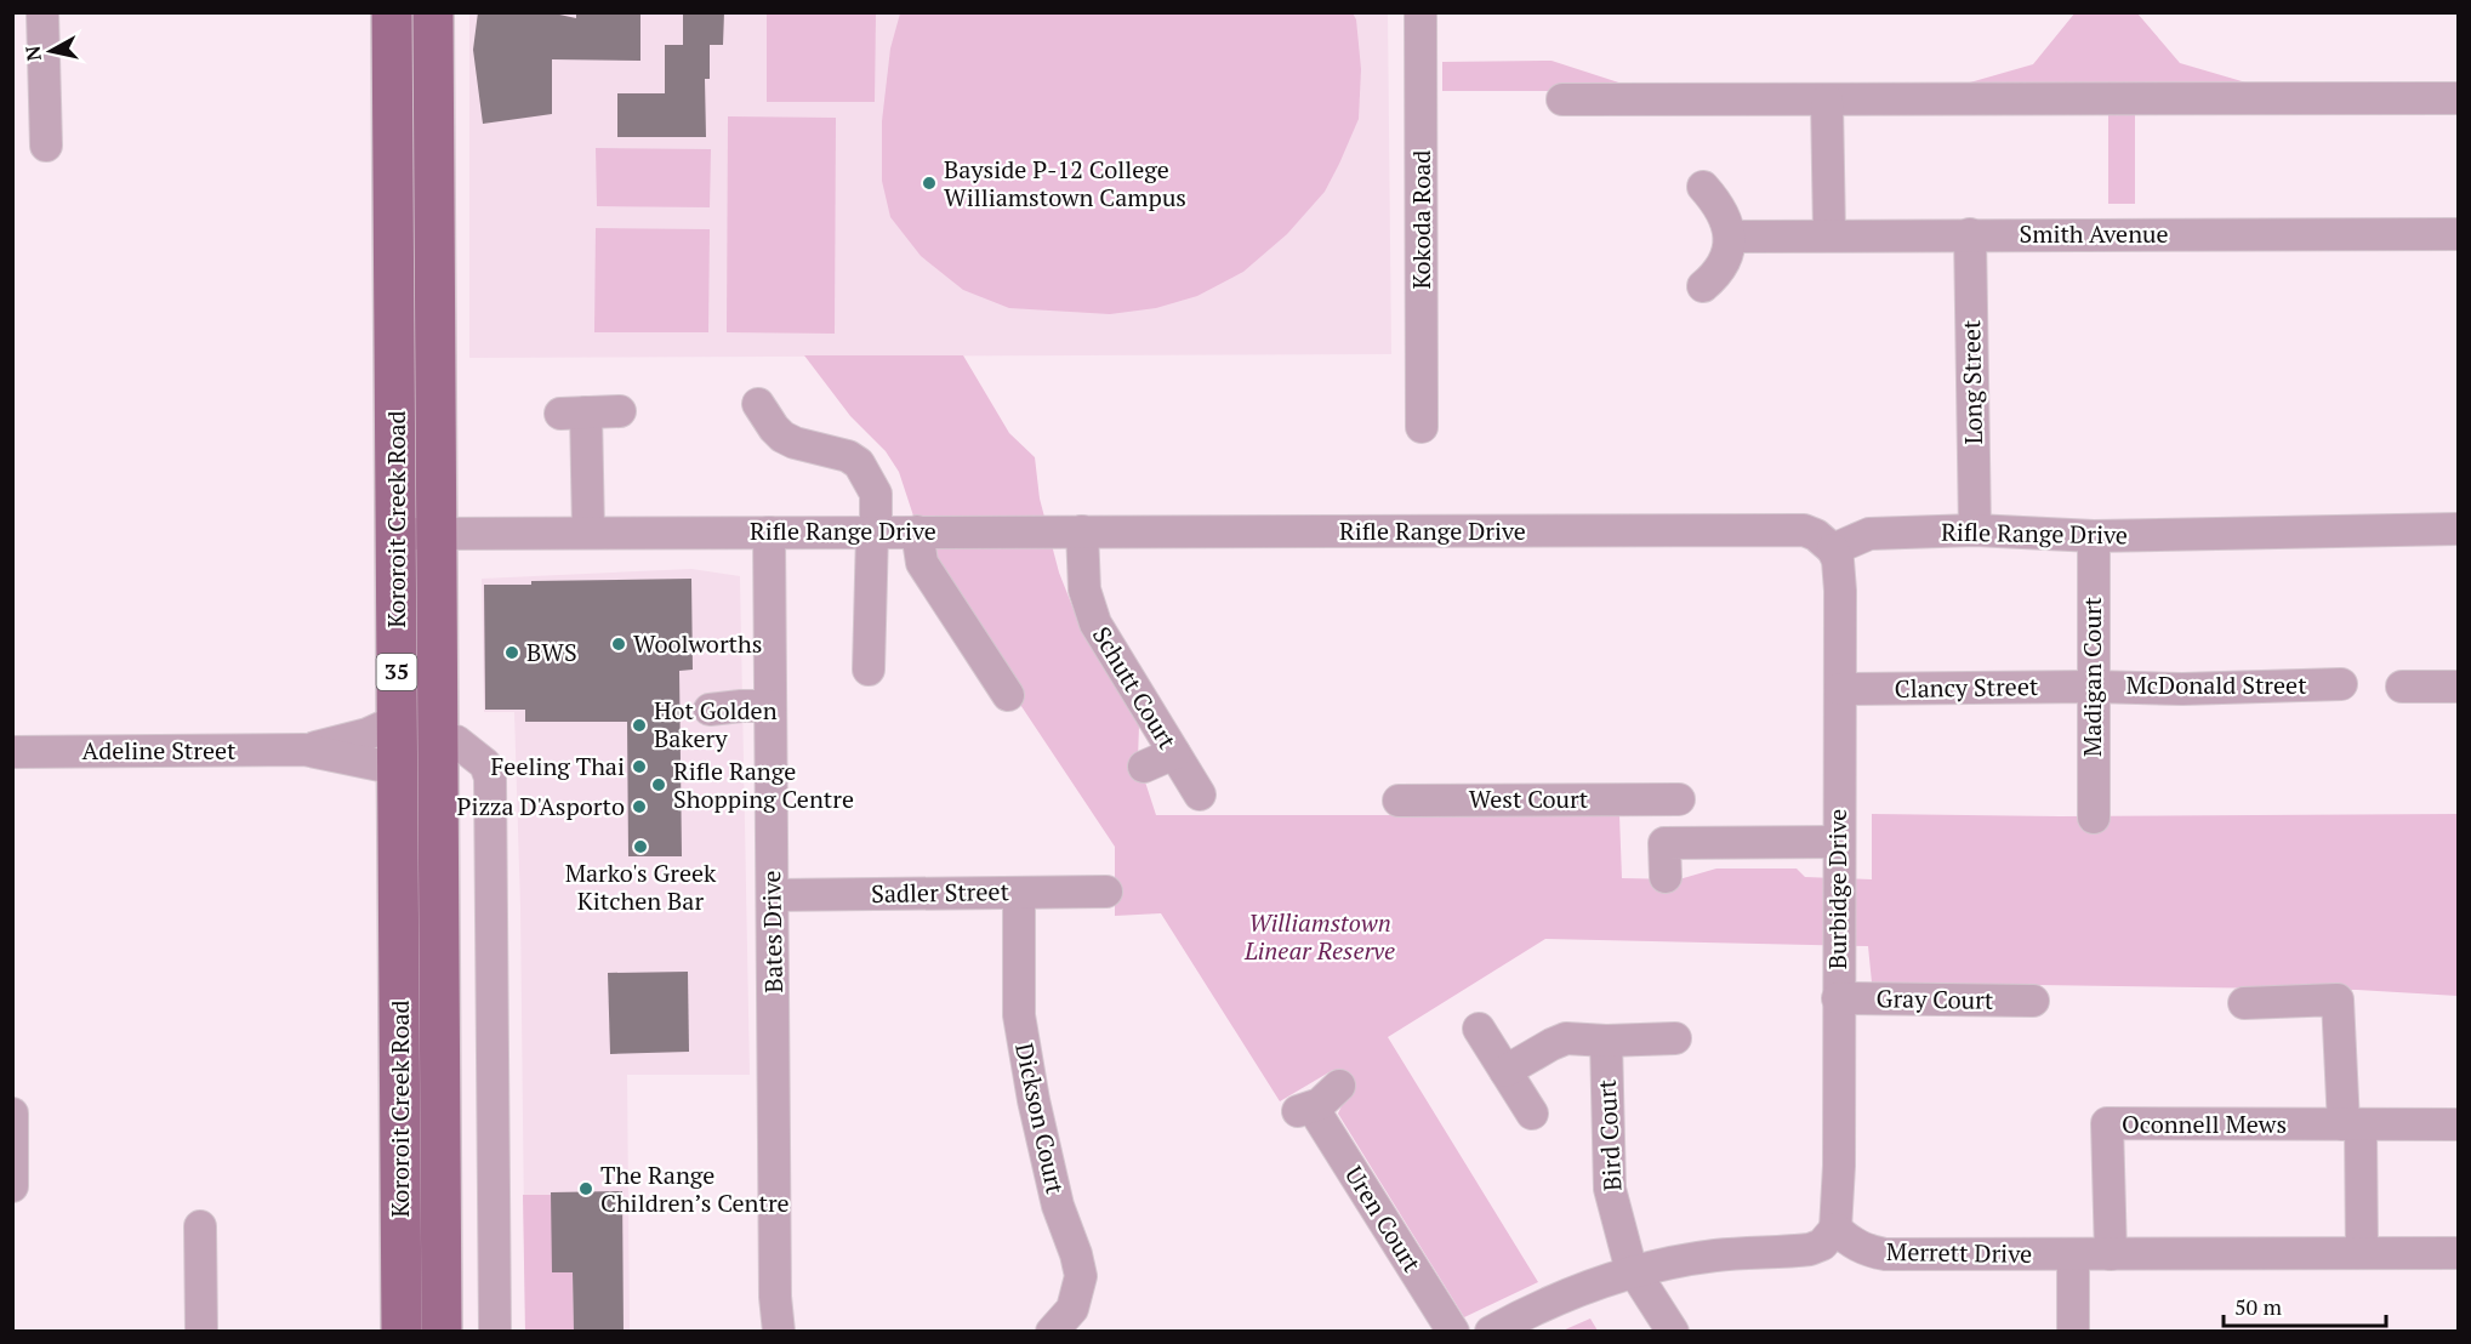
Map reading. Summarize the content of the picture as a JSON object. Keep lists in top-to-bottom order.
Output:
{
  "streets": {
    "main road": ["Kororoit Creek Road", "35"],
    "street": [
      "Kokoda Road",
      "Smith Avenue",
      "Long Street",
      "Rifle Range Drive",
      "Madigan Court",
      "McDonald Street",
      "Schutt Court",
      "Clancy Street",
      "Adeline Street",
      "West Court",
      "Burbidge Drive",
      "Sadler Street",
      "Bates Drive",
      "Gray Court",
      "Dickson Court",
      "Oconnell Mews",
      "Bird Court",
      "Uren Court",
      "Merrett Drive"
    ]
  },
  "crossings": [
    ["Smith Avenue", "Long Street"],
    ["Long Street", "Rifle Range Drive"],
    ["Kororoit Creek Road", "Rifle Range Drive"],
    ["Kororoit Creek Road", "Adeline Street"],
    ["Rifle Range Drive", "Madigan Court"],
    ["Rifle Range Drive", "Schutt Court"],
    ["Rifle Range Drive", "Burbidge Drive"],
    ["Rifle Range Drive", "Bates Drive"],
    ["Madigan Court", "McDonald Street"],
    ["Madigan Court", "Clancy Street"],
    ["McDonald Street", "Clancy Street"],
    ["Clancy Street", "Burbidge Drive"],
    ["Burbidge Drive", "Gray Court"],
    ["Burbidge Drive", "Merrett Drive"],
    ["Sadler Street", "Bates Drive"],
    ["Sadler Street", "Dickson Court"],
    ["Oconnell Mews", "Merrett Drive"]
  ],
  "parks": ["Williamstown Linear Reserve"],
  "places": [
    "Bayside P-12 College Williamstown Campus",
    "Woolworths",
    "BWS",
    "Hot Golden Bakery",
    "Feeling Thai",
    "Rifle Range Shopping Centre",
    "Pizza D'Asporto",
    "Marko's Greek Kitchen Bar",
    "The Range Children’s Centre"
  ],
  "scale_bar": "50 m",
  "north": "left"
}
